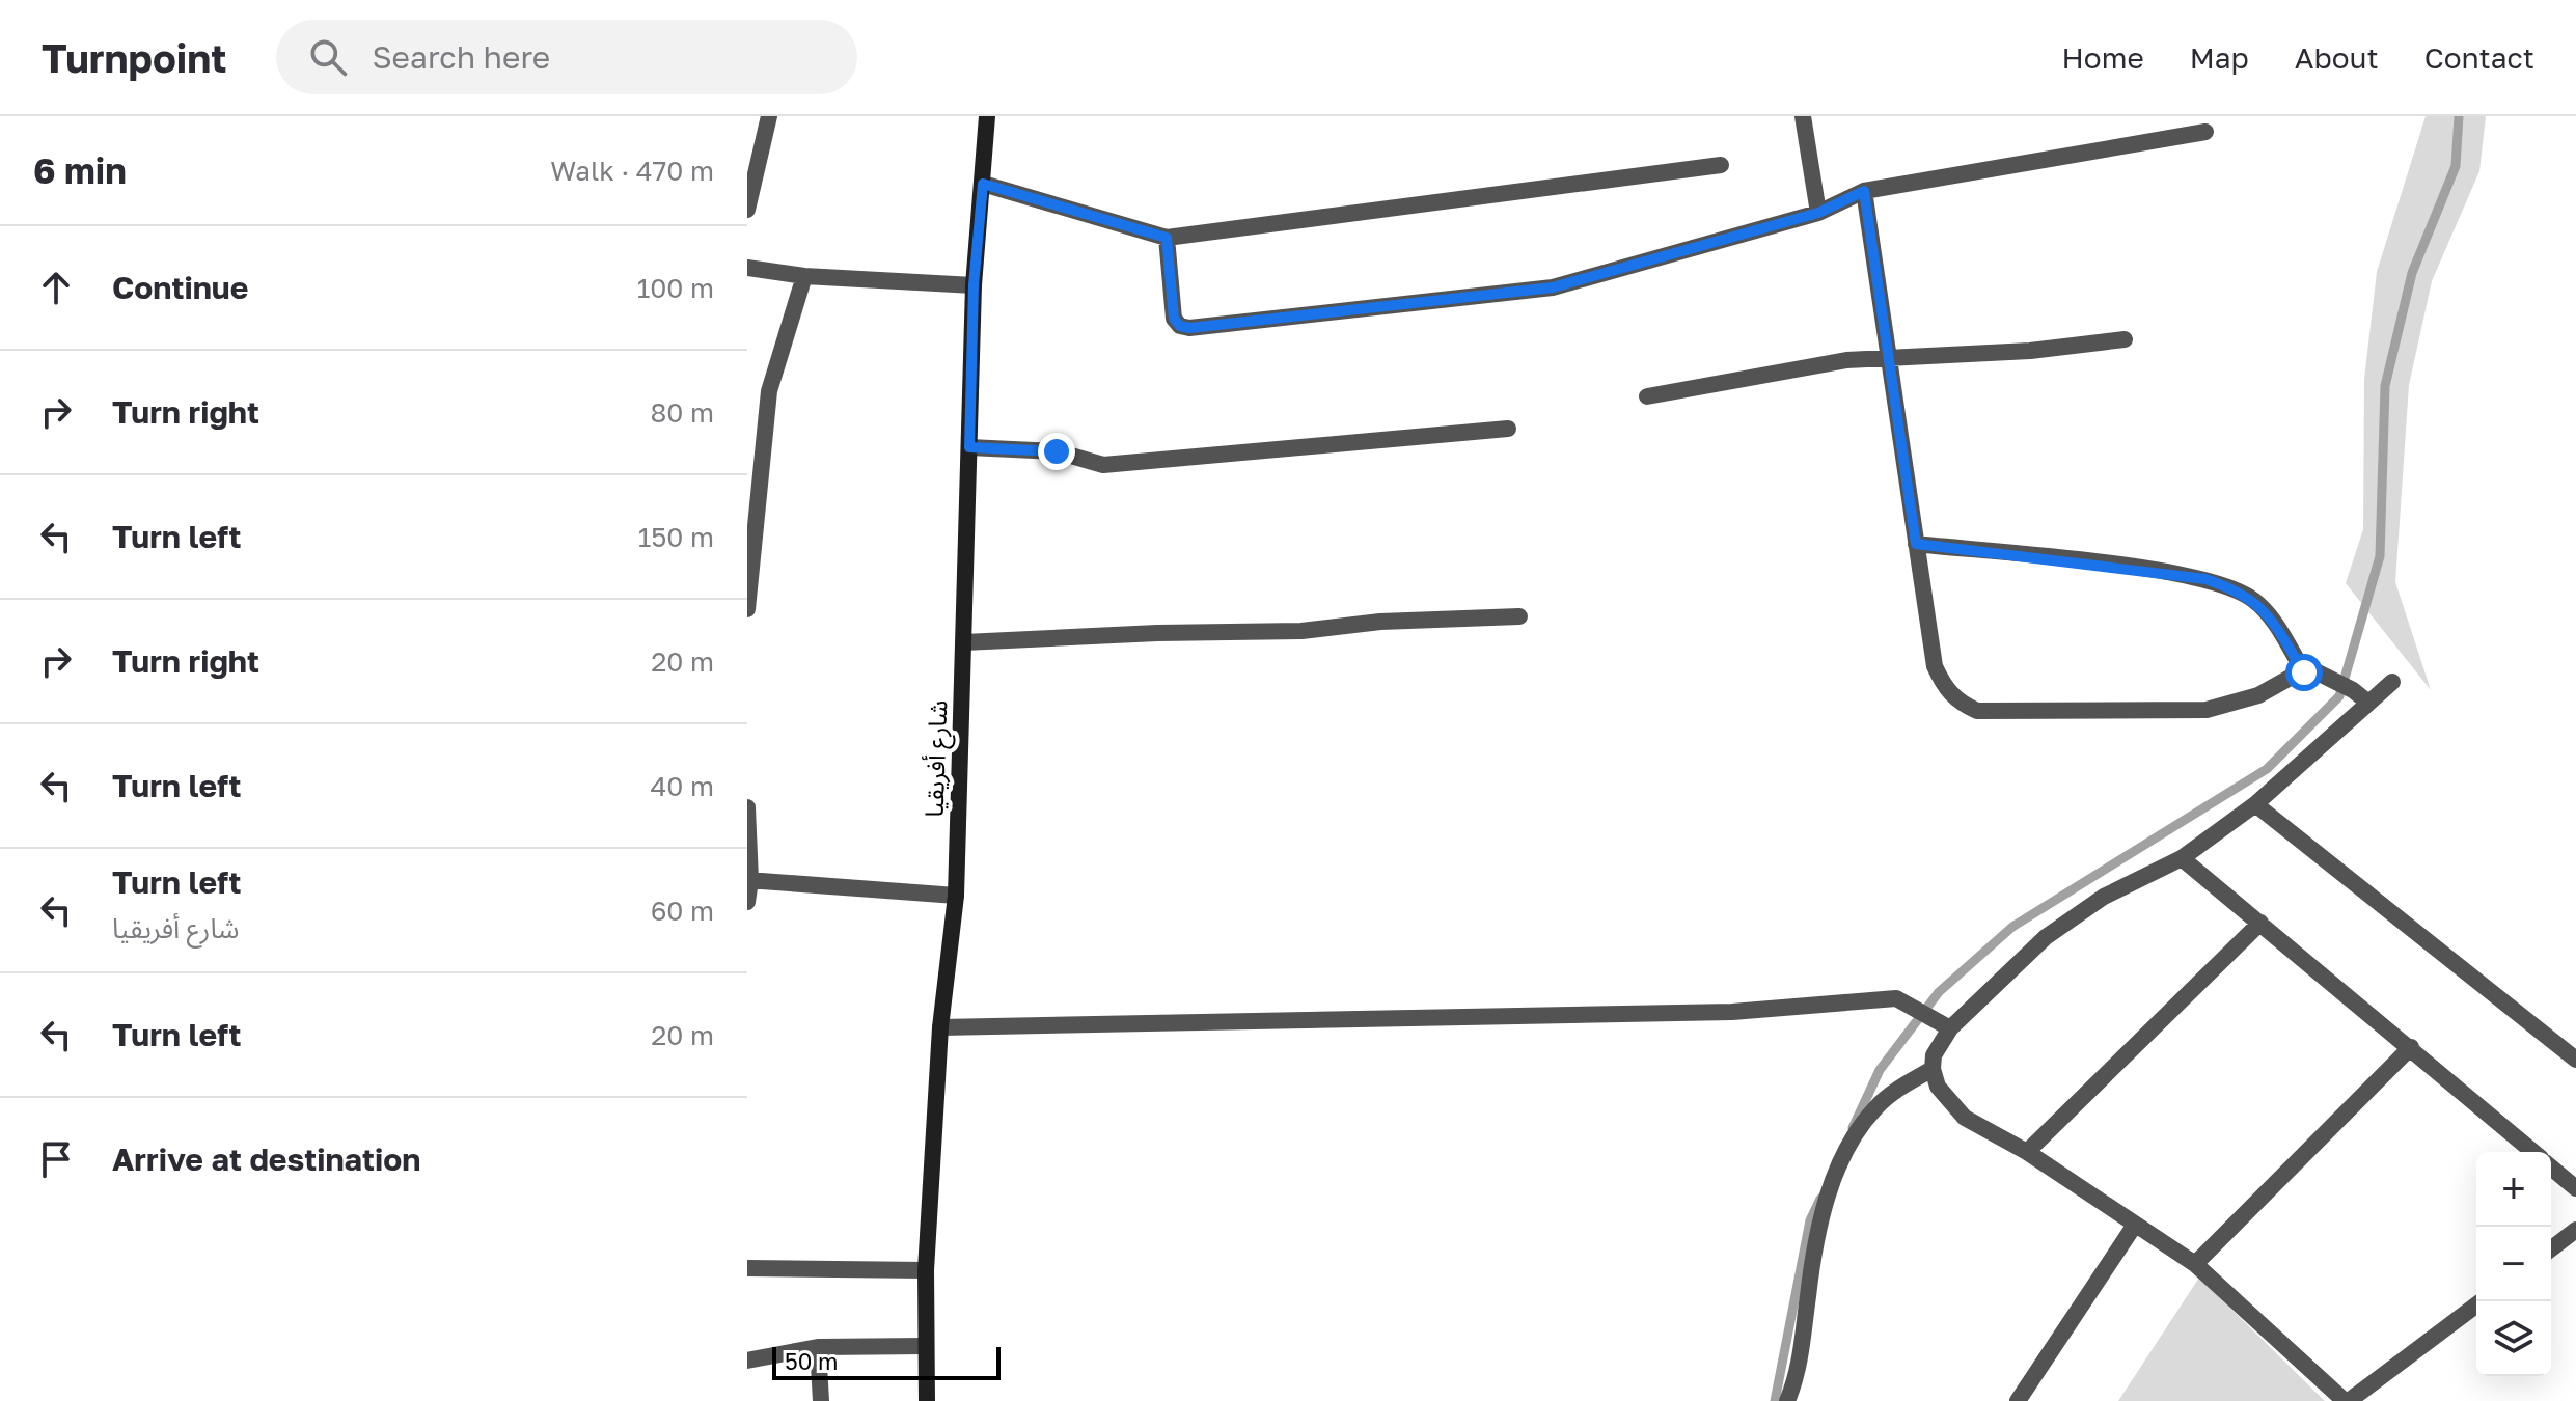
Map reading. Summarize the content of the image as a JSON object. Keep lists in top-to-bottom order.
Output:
{
  "streets": {
    "street": ["شارع أفريقيا"]
  },
  "scale_bar": "50 m",
  "page": {
    "header": "Turnpoint",
    "search": "Search here",
    "nav": [
      "Home",
      "Map",
      "About",
      "Contact"
    ],
    "heading": ["6 min", "Walk · 470 m"],
    "list": [
      ["Continue", "100 m"],
      ["Turn right", "80 m"],
      ["Turn left", "150 m"],
      ["Turn right", "20 m"],
      ["Turn left", "40 m"],
      ["Turn left", "شارع أفريقيا", "60 m"],
      ["Turn left", "20 m"],
      "Arrive at destination"
    ],
    "map_buttons": ["+", "−"],
    "scale": "50 m"
  }
}
